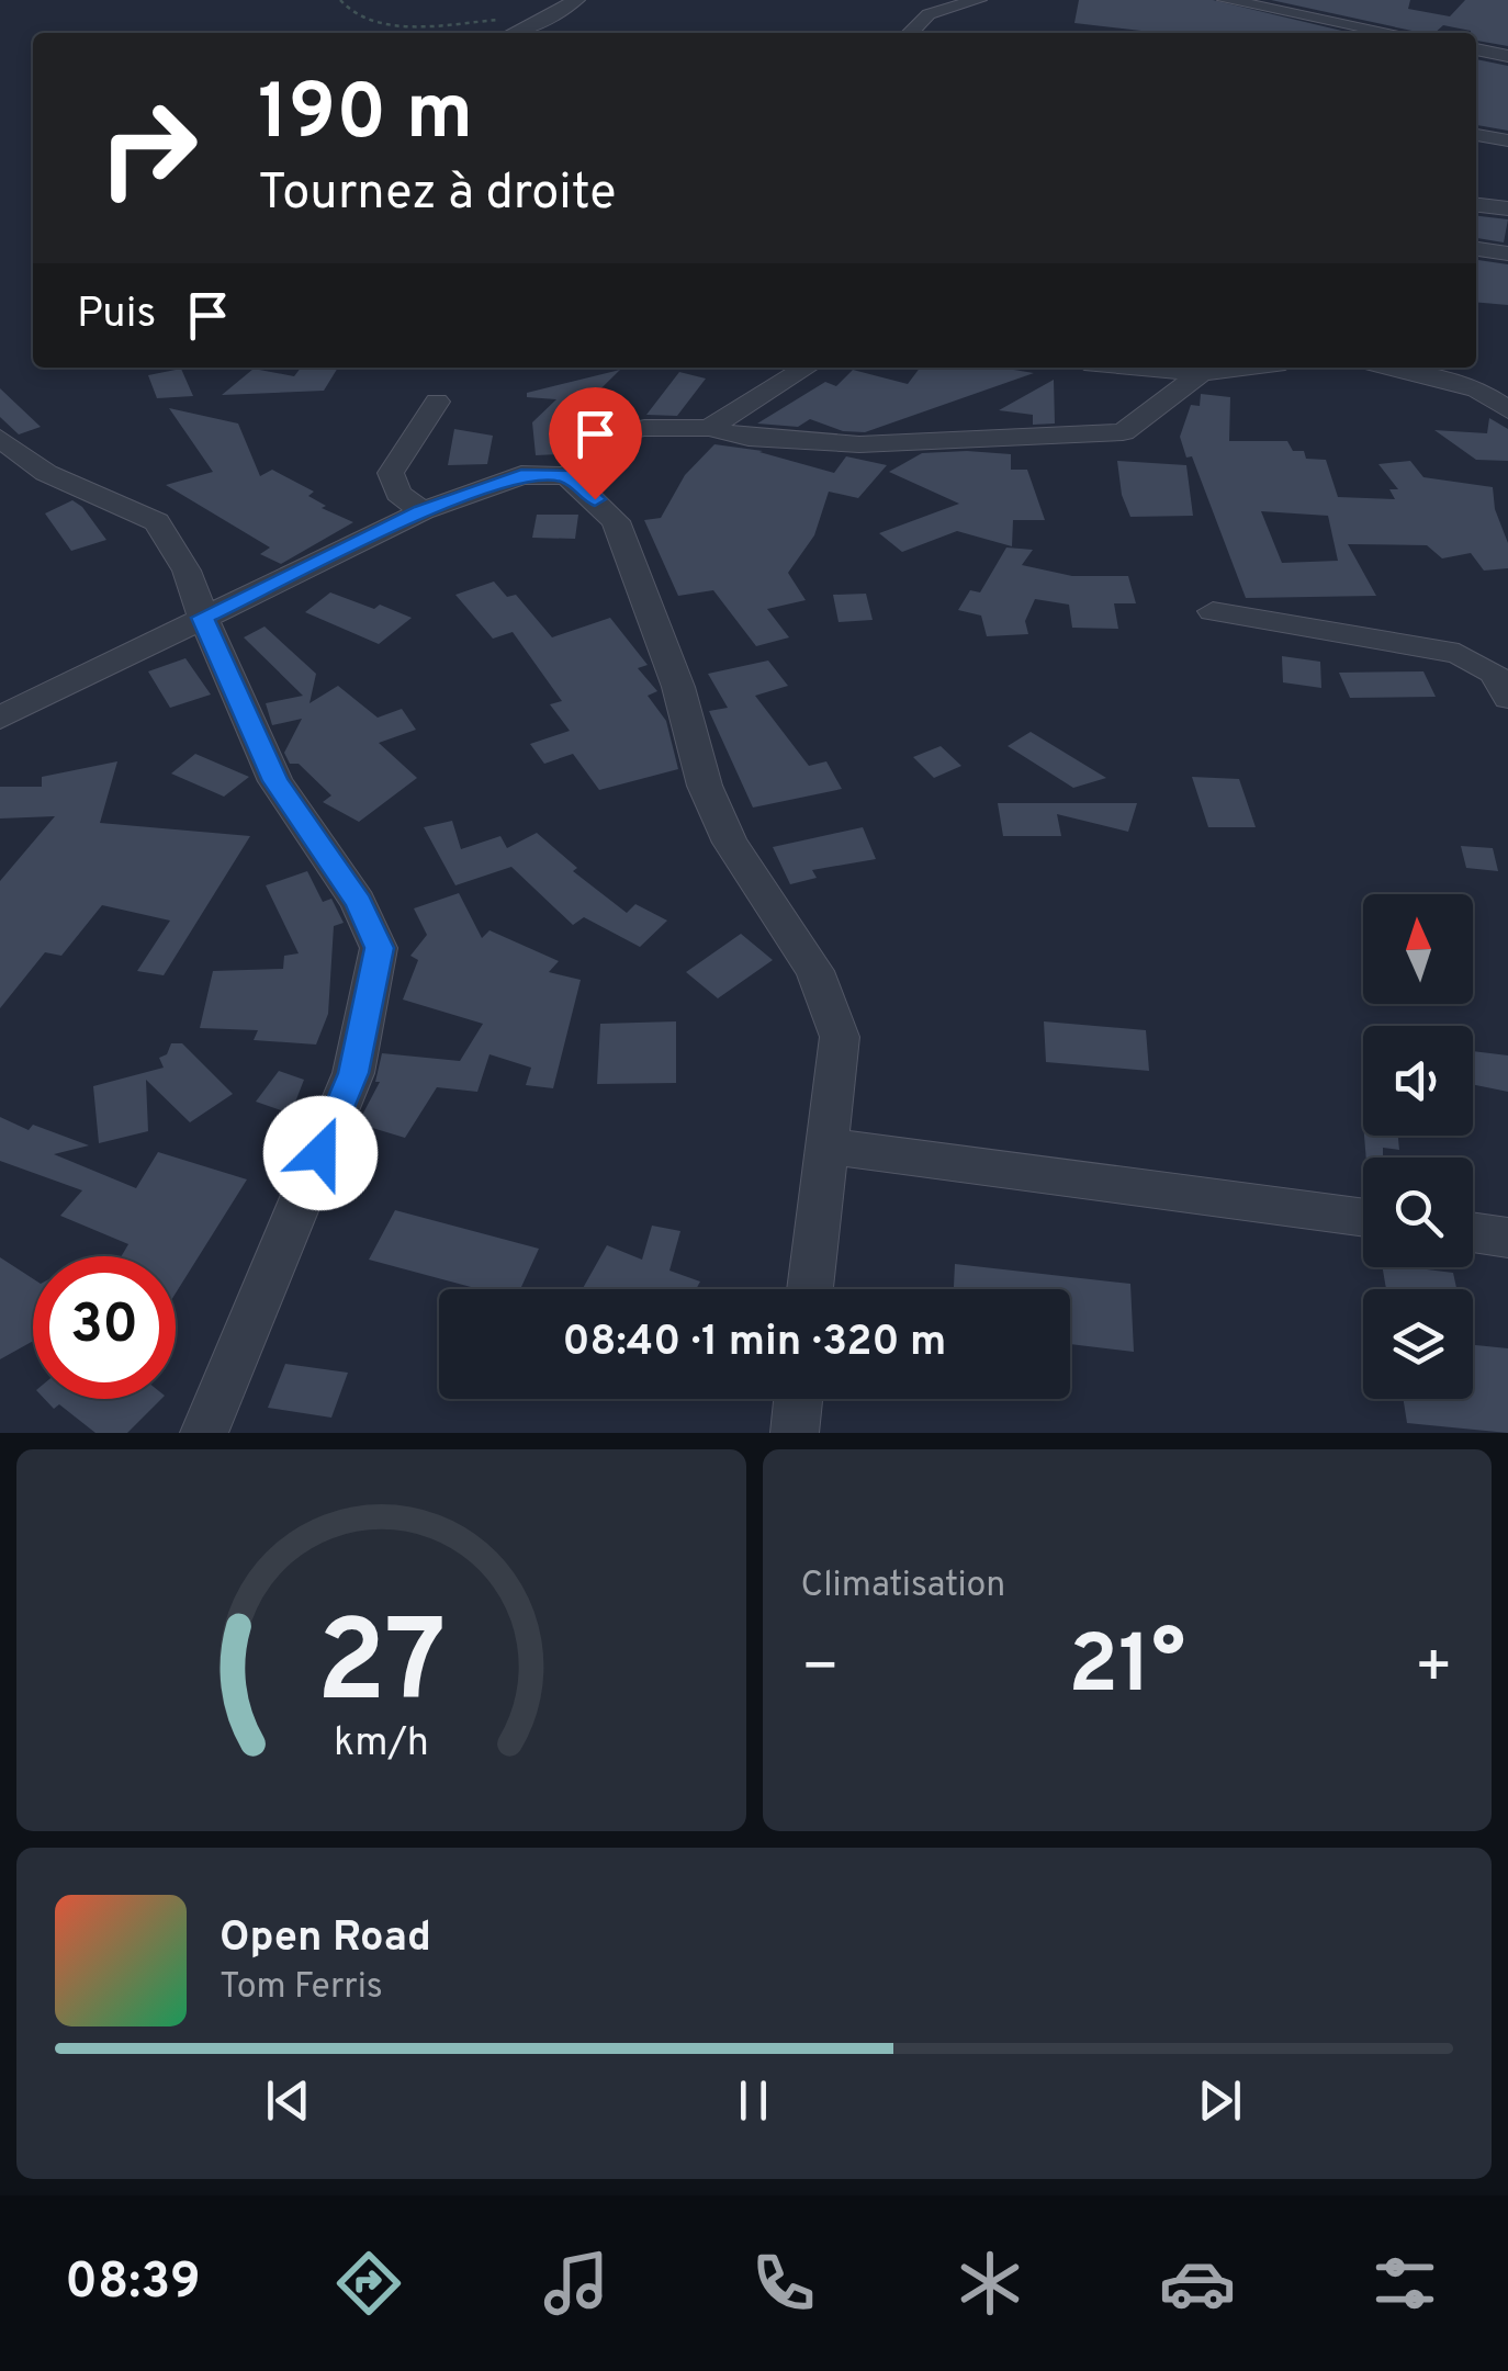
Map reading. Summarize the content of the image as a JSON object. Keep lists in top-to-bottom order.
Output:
{
  "north": "top",
  "page": {
    "turn": ["190 m", "Tournez à droite"],
    "then": "Puis",
    "limit": "30",
    "trip": "08:40 · 1 min · 320 m",
    "tile": "Climatisation",
    "heat": ["−", "21°", "+"],
    "song": ["Open Road", "Tom Ferris"],
    "tabs": "08:39",
    "gauge": ["27", "km/h"]
  }
}
